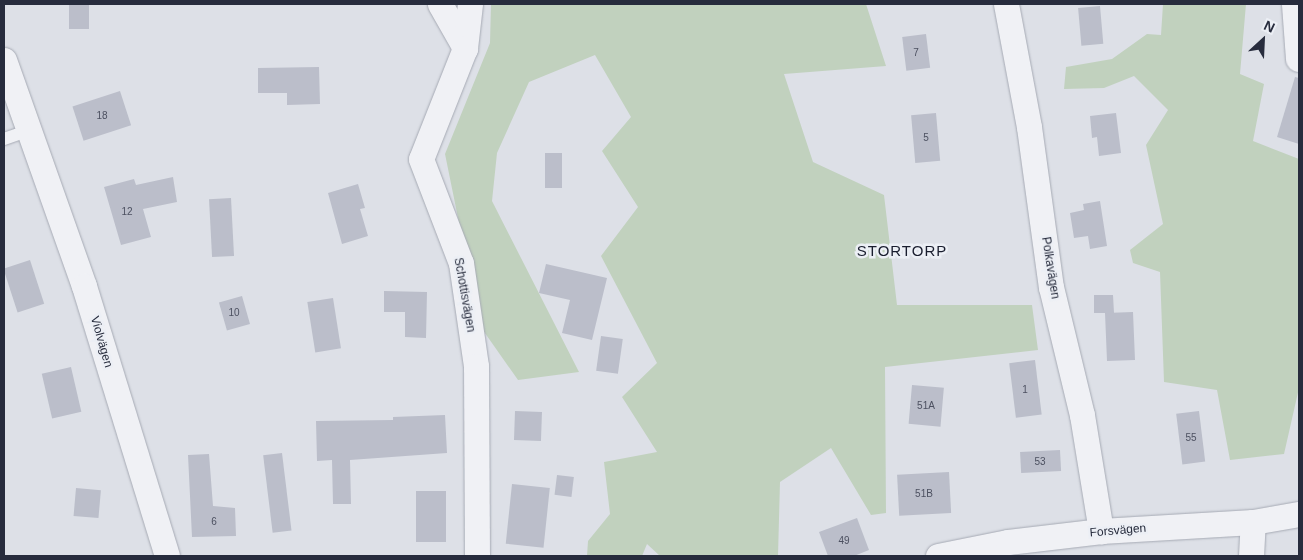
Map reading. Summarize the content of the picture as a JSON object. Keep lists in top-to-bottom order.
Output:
{
  "streets": {
    "street": [
      "Polkavägen",
      "Schottisvägen",
      "Violvägen",
      "Forsvägen"
    ]
  },
  "crossings": [
    ["Polkavägen", "Forsvägen"]
  ],
  "districts": ["STORTORP"],
  "house_numbers": [
    "7",
    "18",
    "5",
    "12",
    "10",
    "1",
    "51A",
    "55",
    "53",
    "51B",
    "6",
    "49"
  ],
  "north": "top right"
}
